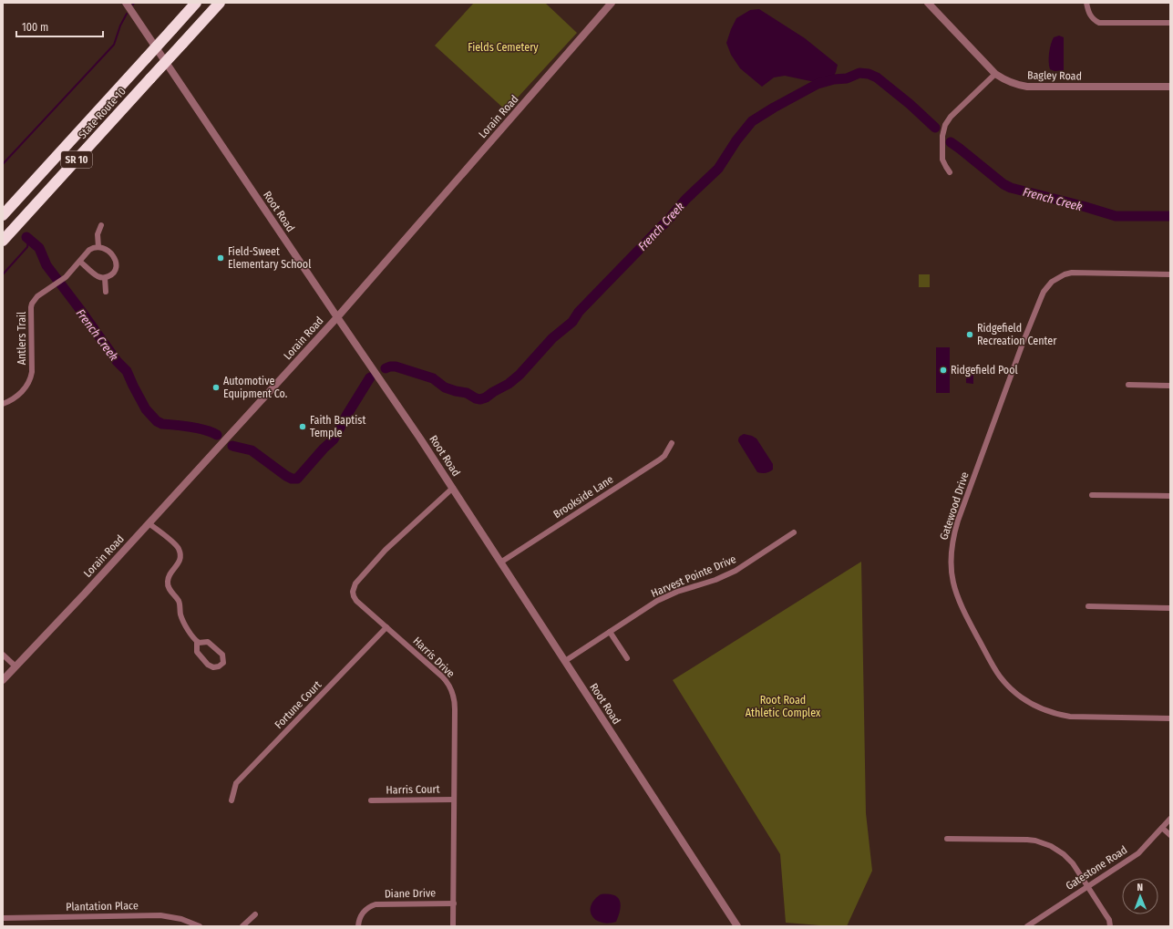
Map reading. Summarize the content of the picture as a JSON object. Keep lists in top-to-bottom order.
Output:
{
  "streets": {
    "highway": ["State Route 10", "SR 10"],
    "street": [
      "Bagley Road",
      "Lorain Road",
      "Root Road",
      "Antlers Trail",
      "Brookside Lane",
      "Gatewood Drive",
      "Harvest Pointe Drive",
      "Harris Drive",
      "Fortune Court",
      "Harris Court",
      "Gatestone Road",
      "Diane Drive",
      "Plantation Place"
    ]
  },
  "crossings": [
    ["Lorain Road", "Root Road"],
    ["Root Road", "Brookside Lane"],
    ["Root Road", "Harvest Pointe Drive"],
    ["Root Road", "Harris Drive"],
    ["Harris Drive", "Fortune Court"],
    ["Harris Drive", "Harris Court"],
    ["Harris Drive", "Diane Drive"]
  ],
  "water": ["French Creek"],
  "parks": ["Fields Cemetery", "Root Road Athletic Complex"],
  "places": [
    "Field-Sweet Elementary School",
    "Ridgefield Recreation Center",
    "Ridgefield Pool",
    "Automotive Equipment Co.",
    "Faith Baptist Temple"
  ],
  "scale_bar": "100 m",
  "north": "top"
}
